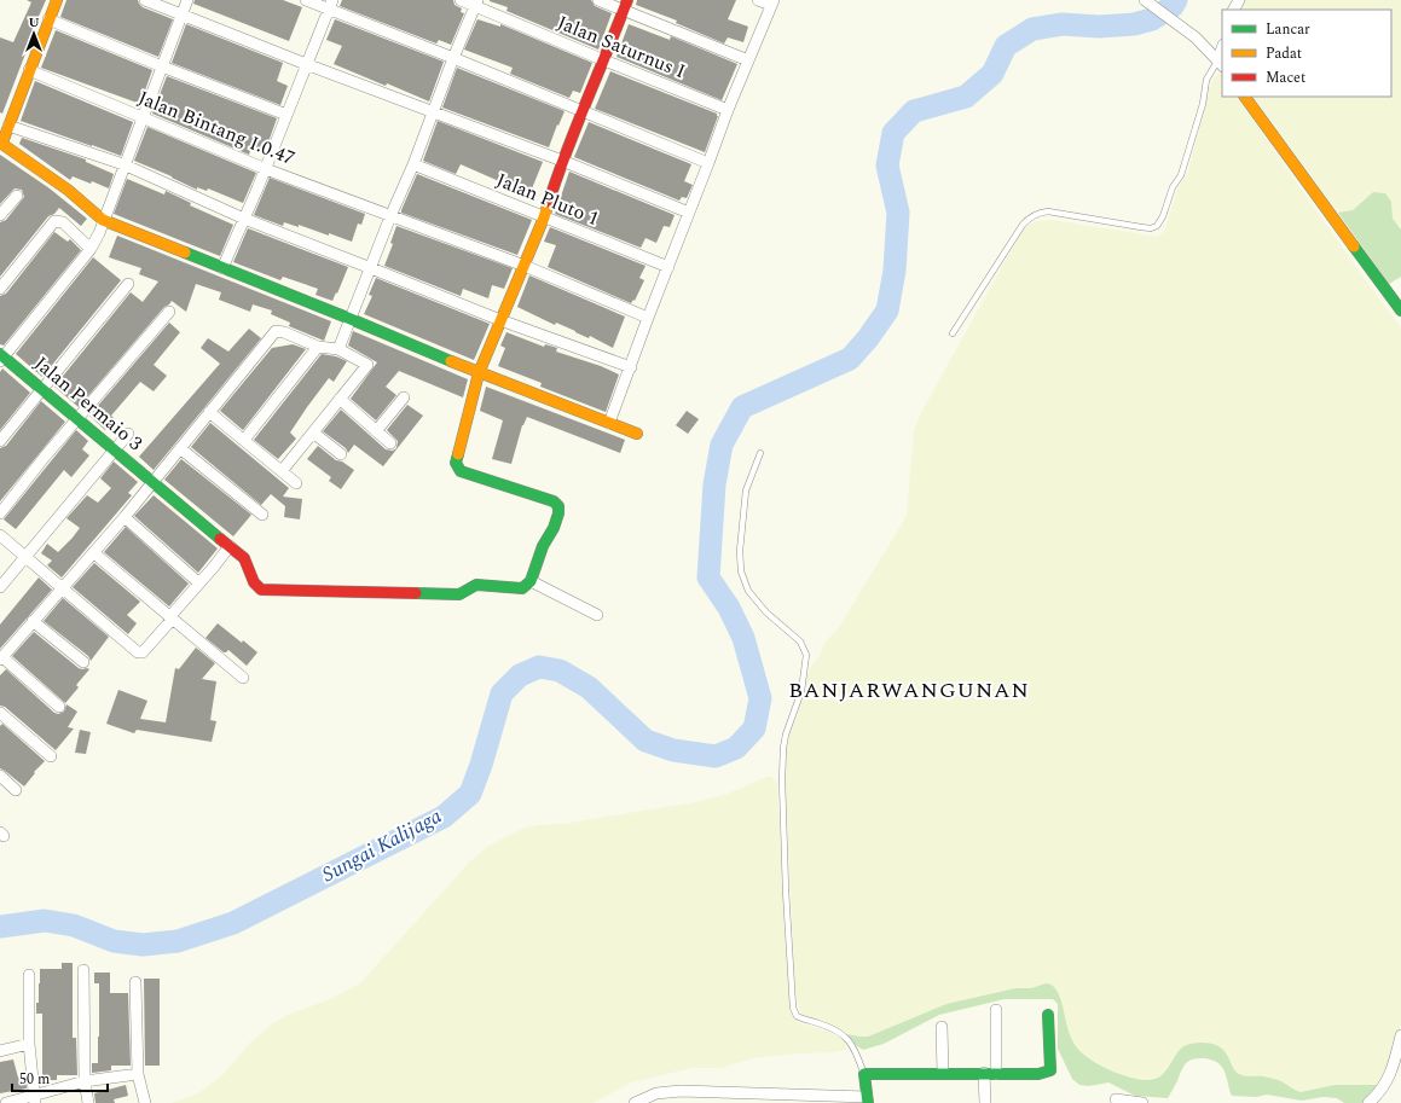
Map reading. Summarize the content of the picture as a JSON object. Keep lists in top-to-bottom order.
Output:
{
  "streets": {
    "street": [
      "Jalan Saturnus I",
      "Jalan Bintang I.0.47",
      "Jalan Pluto 1",
      "Jalan Permaio 3"
    ]
  },
  "districts": ["BANJARWANGUNAN"],
  "water": ["Sungai Kalijaga"],
  "legend": ["Lancar", "Padat", "Macet"],
  "scale_bar": "50 m",
  "north": "top"
}
